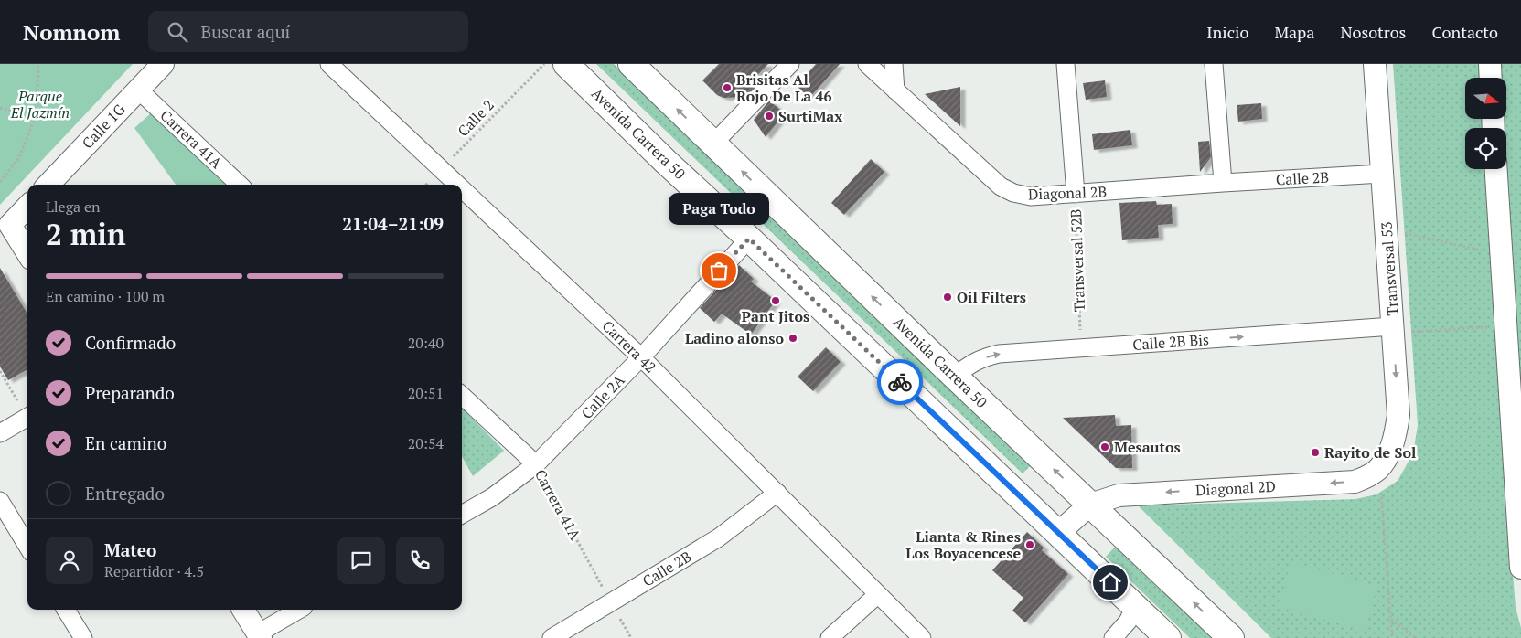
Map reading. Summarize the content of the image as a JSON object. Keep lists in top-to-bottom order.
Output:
{
  "streets": {
    "main road": ["Avenida Carrera 50"],
    "street": [
      "Calle 1G",
      "Carrera 41A",
      "Calle 2B",
      "Diagonal 2B",
      "Transversal 52B",
      "Transversal 53",
      "Calle 2B Bis",
      "Carrera 42",
      "Calle 2A",
      "Diagonal 2D"
    ],
    "path": ["Calle 2"]
  },
  "crossings": [
    ["Calle 2", "Carrera 42"],
    ["Calle 1G", "Carrera 41A"],
    ["Avenida Carrera 50", "Calle 2B Bis"],
    ["Avenida Carrera 50", "Calle 2A"],
    ["Avenida Carrera 50", "Diagonal 2D"],
    ["Carrera 41A", "Calle 2B"],
    ["Carrera 41A", "Calle 2A"],
    ["Calle 2B", "Diagonal 2B"],
    ["Calle 2B", "Transversal 53"],
    ["Calle 2B", "Carrera 42"],
    ["Diagonal 2B", "Transversal 52B"],
    ["Transversal 52B", "Calle 2B Bis"],
    ["Transversal 53", "Calle 2B Bis"],
    ["Transversal 53", "Diagonal 2D"],
    ["Carrera 42", "Calle 2A"]
  ],
  "one_way": ["Calle 2B Bis", "Diagonal 2D"],
  "parks": ["Parque El Jazmín"],
  "places": [
    "Brisitas Al Rojo De La 46",
    "SurtiMax",
    "Paga Todo",
    "Oil Filters",
    "Pant Jitos",
    "Ladino alonso",
    "Mesautos",
    "Rayito de Sol",
    "Lianta & Rines Los Boyacencese"
  ],
  "north": "right",
  "page": {
    "header": "Nomnom",
    "search": "Buscar aquí",
    "nav": [
      "Inicio",
      "Mapa",
      "Nosotros",
      "Contacto"
    ],
    "heading": ["2 min", "Llega en", "21:04–21:09"],
    "panel": ["Mateo", "Repartidor · 4.5"],
    "bubble": "Paga Todo",
    "bar": "En camino · 100 m",
    "list": [
      ["Confirmado", "20:40"],
      ["Preparando", "20:51"],
      ["En camino", "20:54"],
      "Entregado"
    ]
  }
}
